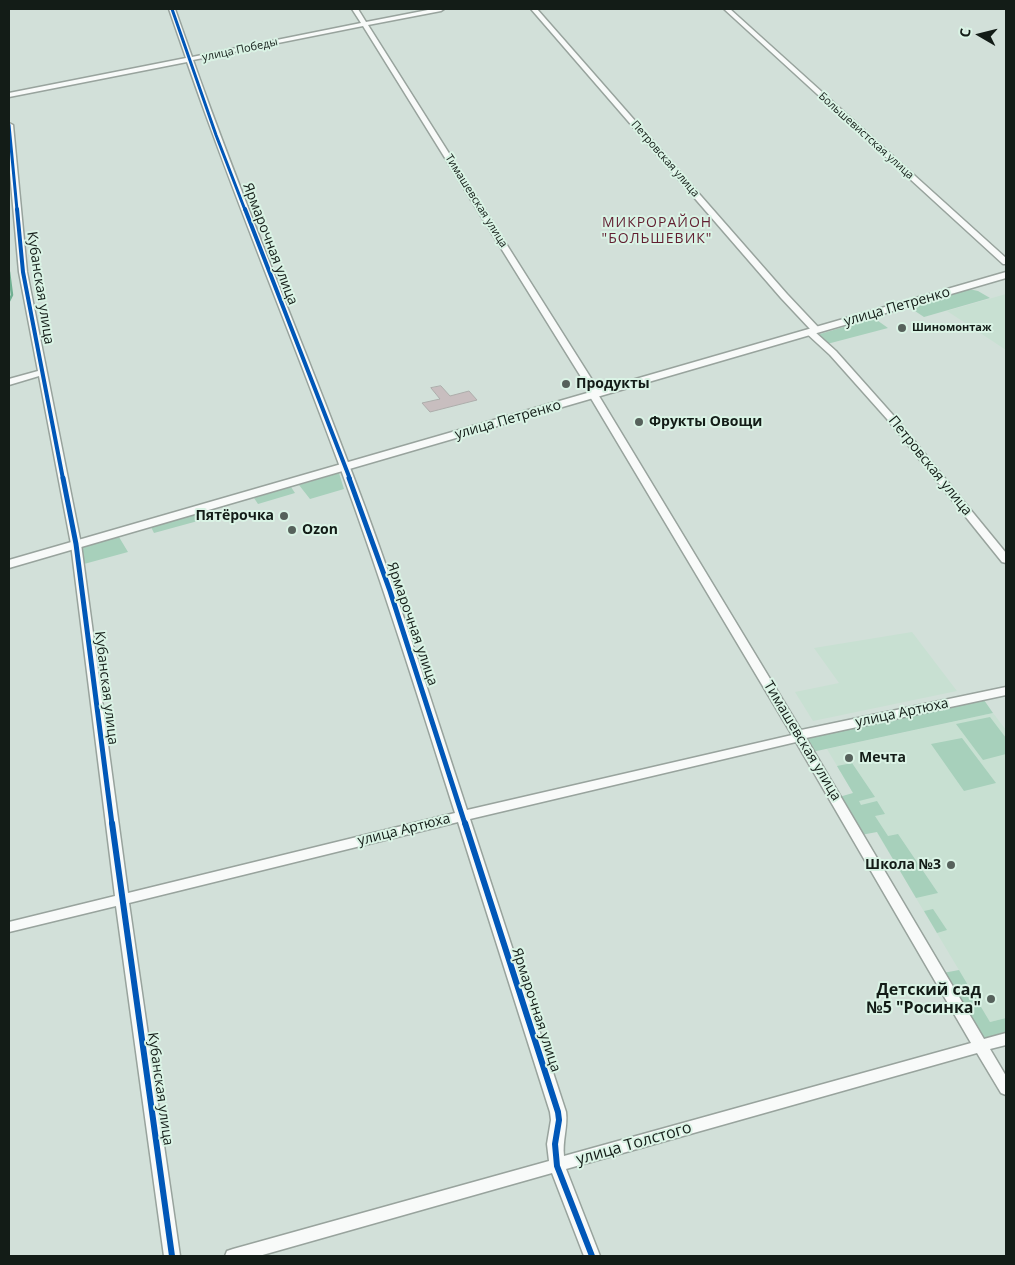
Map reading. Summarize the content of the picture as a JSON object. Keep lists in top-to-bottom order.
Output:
{
  "streets": {
    "main road": ["улица Петренко"],
    "street": [
      "улица Победы",
      "Большевистская улица",
      "Петровская улица",
      "Тимашевская улица",
      "Ярмарочная улица",
      "Кубанская улица",
      "улица Артюха",
      "улица Толстого"
    ]
  },
  "crossings": [
    ["улица Победы", "Тимашевская улица"],
    ["улица Победы", "Ярмарочная улица"],
    ["Петровская улица", "улица Петренко"],
    ["Тимашевская улица", "улица Петренко"],
    ["Тимашевская улица", "улица Артюха"],
    ["Тимашевская улица", "улица Толстого"],
    ["Ярмарочная улица", "улица Петренко"],
    ["Ярмарочная улица", "улица Артюха"],
    ["Ярмарочная улица", "улица Толстого"],
    ["Кубанская улица", "улица Петренко"],
    ["Кубанская улица", "улица Артюха"]
  ],
  "districts": ["МИКРОРАЙОН \"БОЛЬШЕВИК\""],
  "places": [
    "Шиномонтаж",
    "Продукты",
    "Фрукты Овощи",
    "Пятёрочка",
    "Ozon",
    "Мечта",
    "Школа №3",
    "Детский сад №5 \"Росинка\""
  ],
  "north": "left"
}
